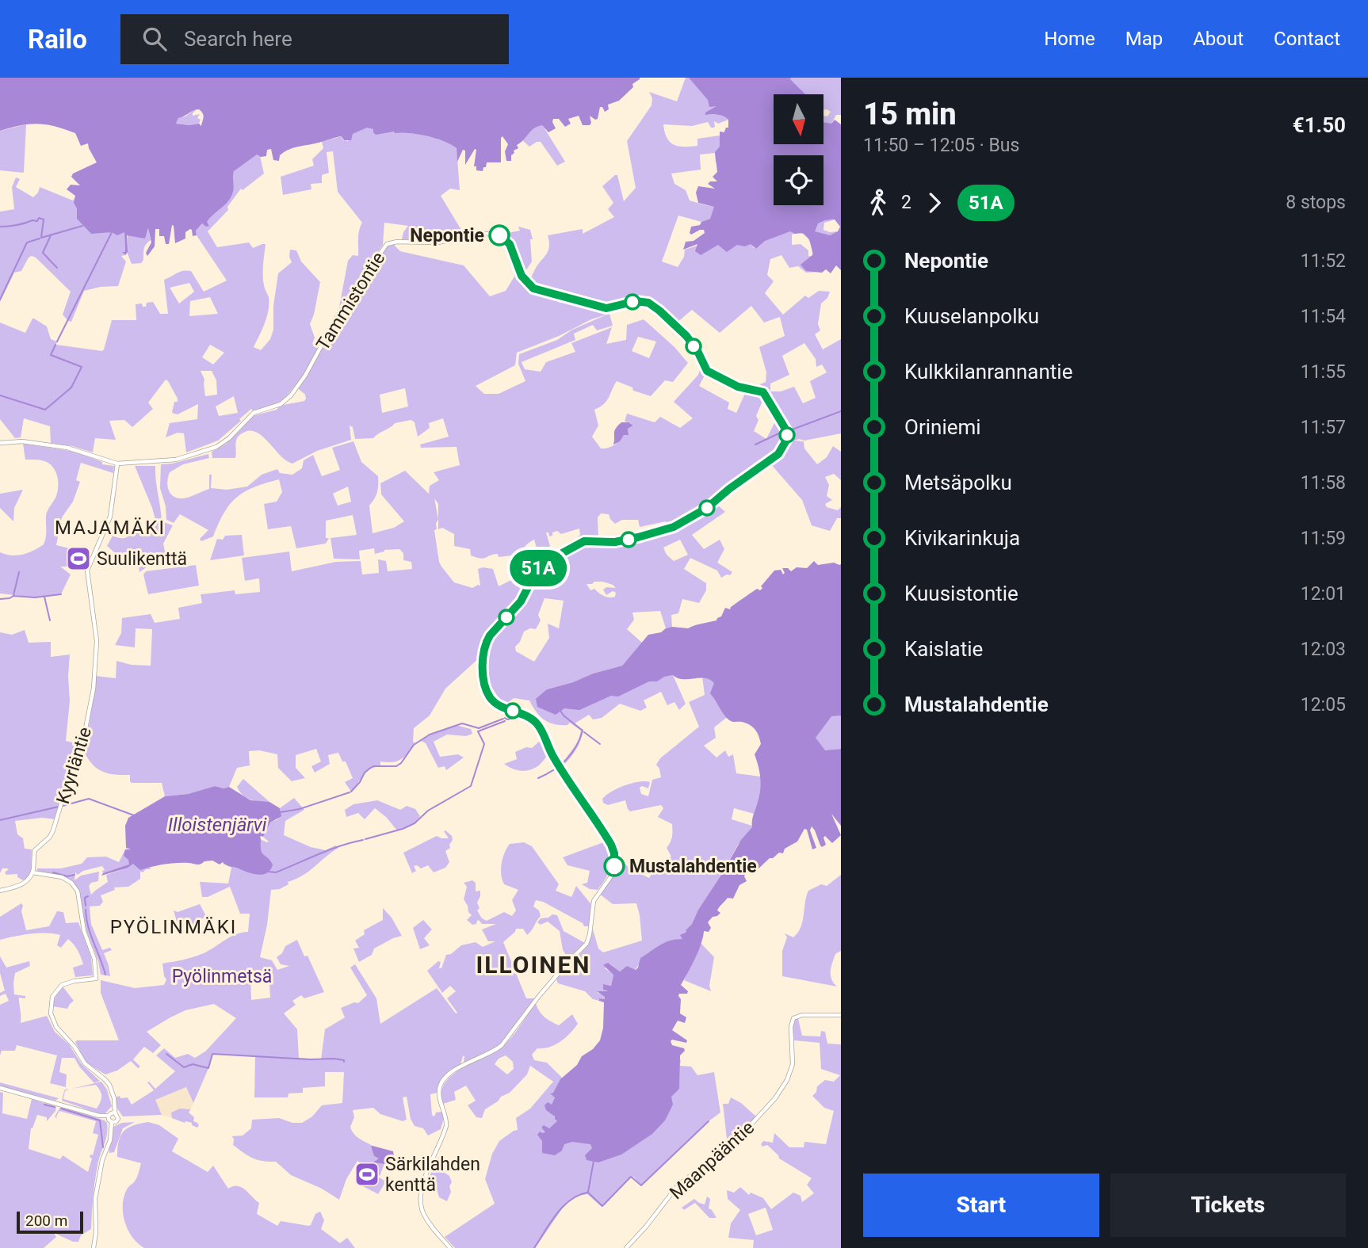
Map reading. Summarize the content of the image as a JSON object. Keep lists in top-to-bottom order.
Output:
{
  "streets": {
    "street": ["Tammistontie", "Kyyrläntie", "Maanpääntie"]
  },
  "crossings": [
    ["Tammistontie", "Kyyrläntie"]
  ],
  "districts": ["MAJAMÄKI", "PYÖLINMÄKI", "ILLOINEN"],
  "water": ["Illoistenjärvi"],
  "parks": ["Pyölinmetsä"],
  "places": {
    "other": ["Nepontie", "Mustalahdentie"],
    "sports": ["Suulikenttä", "Särkilahden kenttä"]
  },
  "lines": ["bus line 51A"],
  "scale_bar": "200 m",
  "north": "bottom",
  "page": {
    "header": "Railo",
    "search": "Search here",
    "nav": [
      "Home",
      "Map",
      "About",
      "Contact"
    ],
    "on_map": "51A",
    "heading": ["15 min", "11:50 – 12:05 · Bus", "€1.50"],
    "legs": ["2", "51A", "8 stops"],
    "list": [
      {
        "name": "Nepontie",
        "value": "11:52"
      },
      {
        "name": "Kuuselanpolku",
        "value": "11:54"
      },
      {
        "name": "Kulkkilanrannantie",
        "value": "11:55"
      },
      {
        "name": "Oriniemi",
        "value": "11:57"
      },
      {
        "name": "Metsäpolku",
        "value": "11:58"
      },
      {
        "name": "Kivikarinkuja",
        "value": "11:59"
      },
      {
        "name": "Kuusistontie",
        "value": "12:01"
      },
      {
        "name": "Kaislatie",
        "value": "12:03"
      },
      {
        "name": "Mustalahdentie",
        "value": "12:05"
      }
    ],
    "buttons": ["Start", "Tickets"],
    "scale": "200 m"
  }
}
